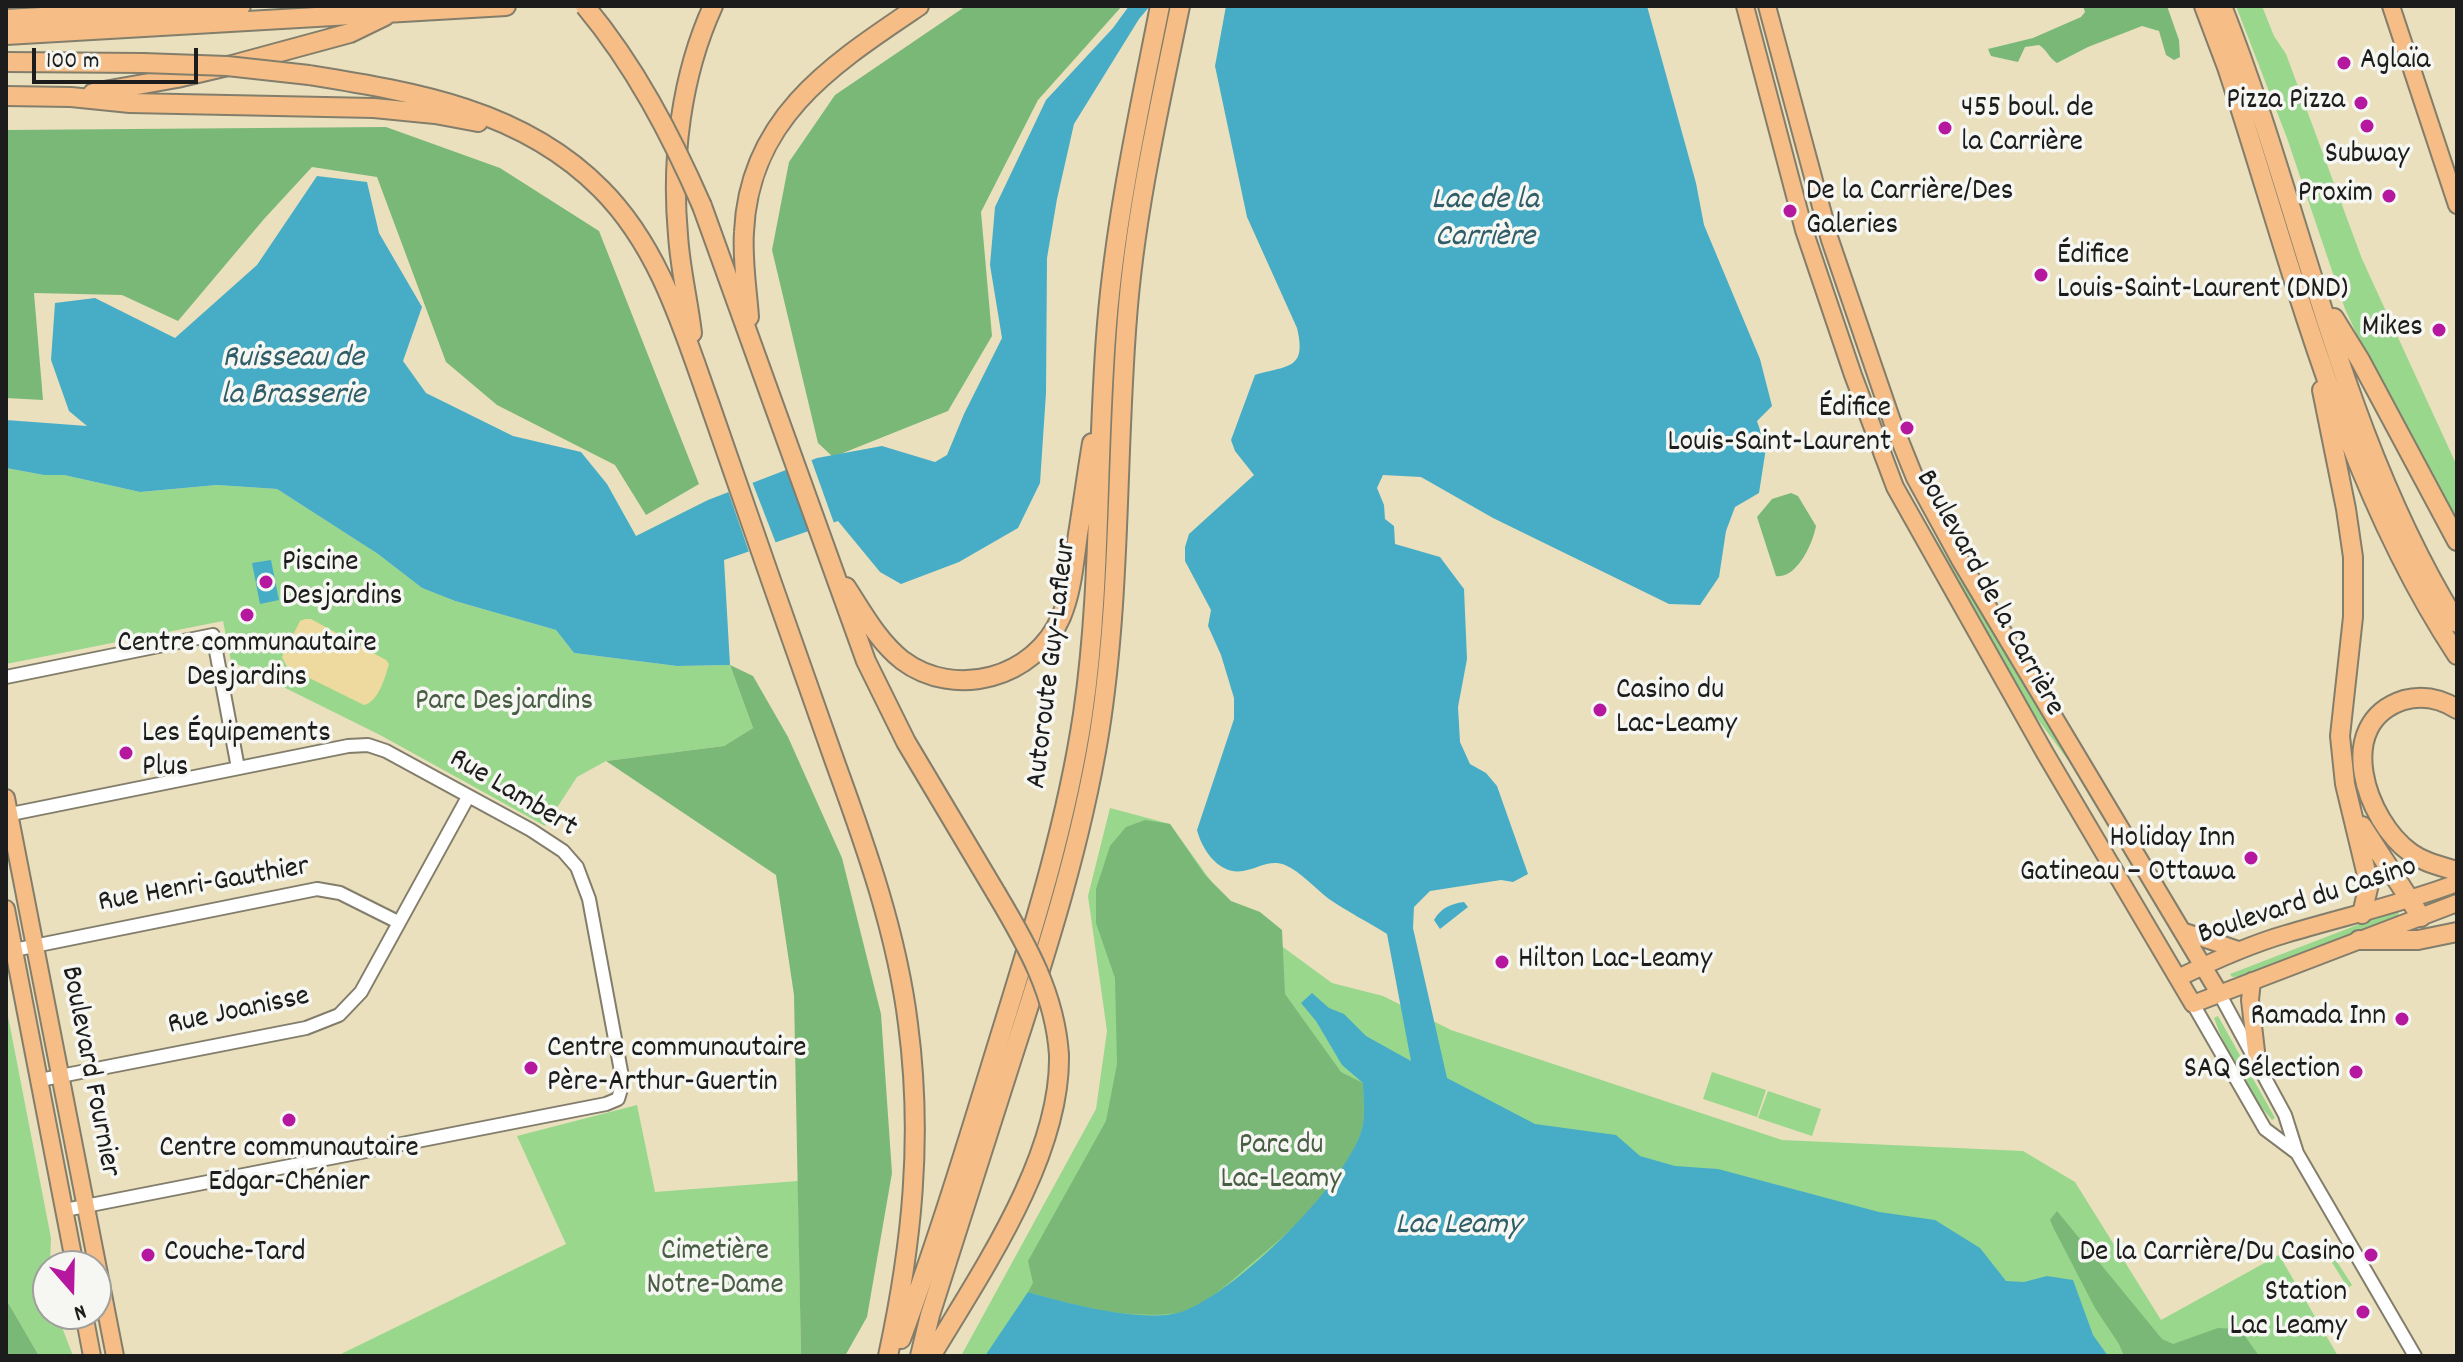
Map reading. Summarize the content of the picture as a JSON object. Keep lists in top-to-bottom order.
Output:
{
  "streets": {
    "highway": ["Autoroute Guy-Lafleur"],
    "main road": ["Boulevard de la Carrière", "Boulevard du Casino", "Boulevard Fournier"],
    "street": ["Rue Lambert", "Rue Henri-Gauthier", "Rue Joanisse"]
  },
  "crossings": [
    ["Boulevard de la Carrière", "Boulevard du Casino"],
    ["Rue Lambert", "Rue Joanisse"],
    ["Rue Lambert", "Boulevard Fournier"],
    ["Rue Henri-Gauthier", "Rue Joanisse"],
    ["Rue Henri-Gauthier", "Boulevard Fournier"],
    ["Rue Joanisse", "Boulevard Fournier"]
  ],
  "water": ["Lac de la Carrière", "Ruisseau de la Brasserie", "Lac Leamy"],
  "parks": ["Parc Desjardins", "Parc du Lac-Leamy", "Cimetière Notre-Dame"],
  "places": [
    "Aglaïa",
    "Pizza Pizza",
    "Subway",
    "455 boul. de la Carrière",
    "Proxim",
    "De la Carrière/Des Galeries",
    "Édifice Louis-Saint-Laurent (DND)",
    "Mikes",
    "Édifice Louis-Saint-Laurent",
    "Piscine Desjardins",
    "Centre communautaire Desjardins",
    "Casino du Lac-Leamy",
    "Les Équipements Plus",
    "Holiday Inn Gatineau – Ottawa",
    "Hilton Lac-Leamy",
    "Ramada Inn",
    "Centre communautaire Père-Arthur-Guertin",
    "SAQ Sélection",
    "Centre communautaire Edgar-Chénier",
    "Couche-Tard",
    "De la Carrière/Du Casino",
    "Station Lac Leamy"
  ],
  "scale_bar": "100 m",
  "north": "bottom"
}
